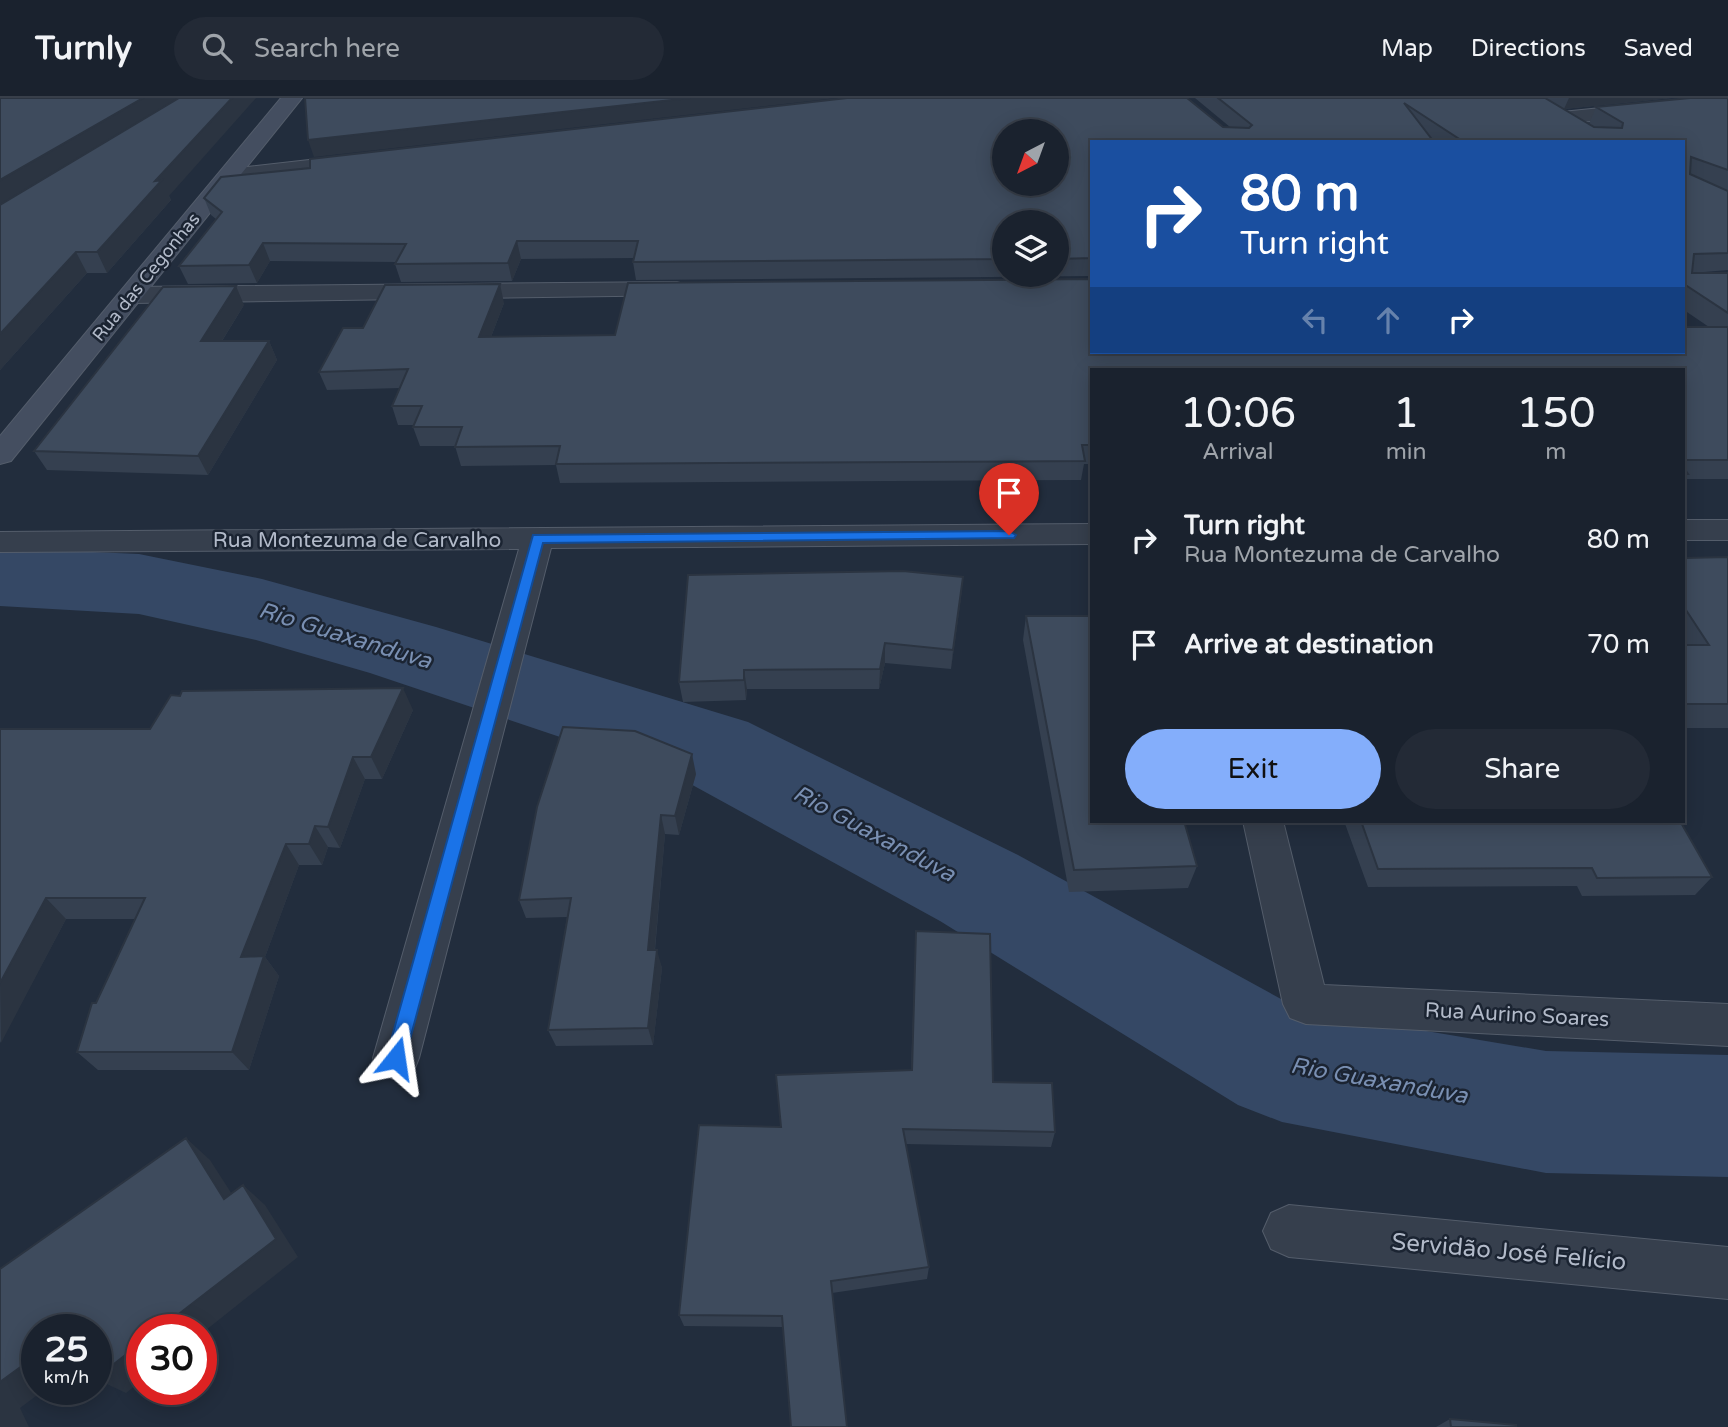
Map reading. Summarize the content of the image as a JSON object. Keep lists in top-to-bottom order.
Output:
{
  "streets": {
    "main road": ["Rua das Cegonhas"],
    "street": ["Rua Montezuma de Carvalho", "Rua Aurino Soares", "Servidão José Felício"]
  },
  "water": ["Rio Guaxanduva"],
  "north": "bottom left",
  "page": {
    "header": "Turnly",
    "search": "Search here",
    "nav": ["Map", "Directions", "Saved"],
    "turn": ["80 m", "Turn right"],
    "eta": [
      "10:06",
      "Arrival",
      "1",
      "min",
      "150",
      "m"
    ],
    "list": [
      {
        "name": "Turn right",
        "note": "Rua Montezuma de Carvalho",
        "value": "80 m"
      },
      {
        "name": "Arrive at destination",
        "value": "70 m"
      }
    ],
    "buttons": ["Exit", "Share"],
    "speed": "25 km/h",
    "limit": "30"
  }
}
